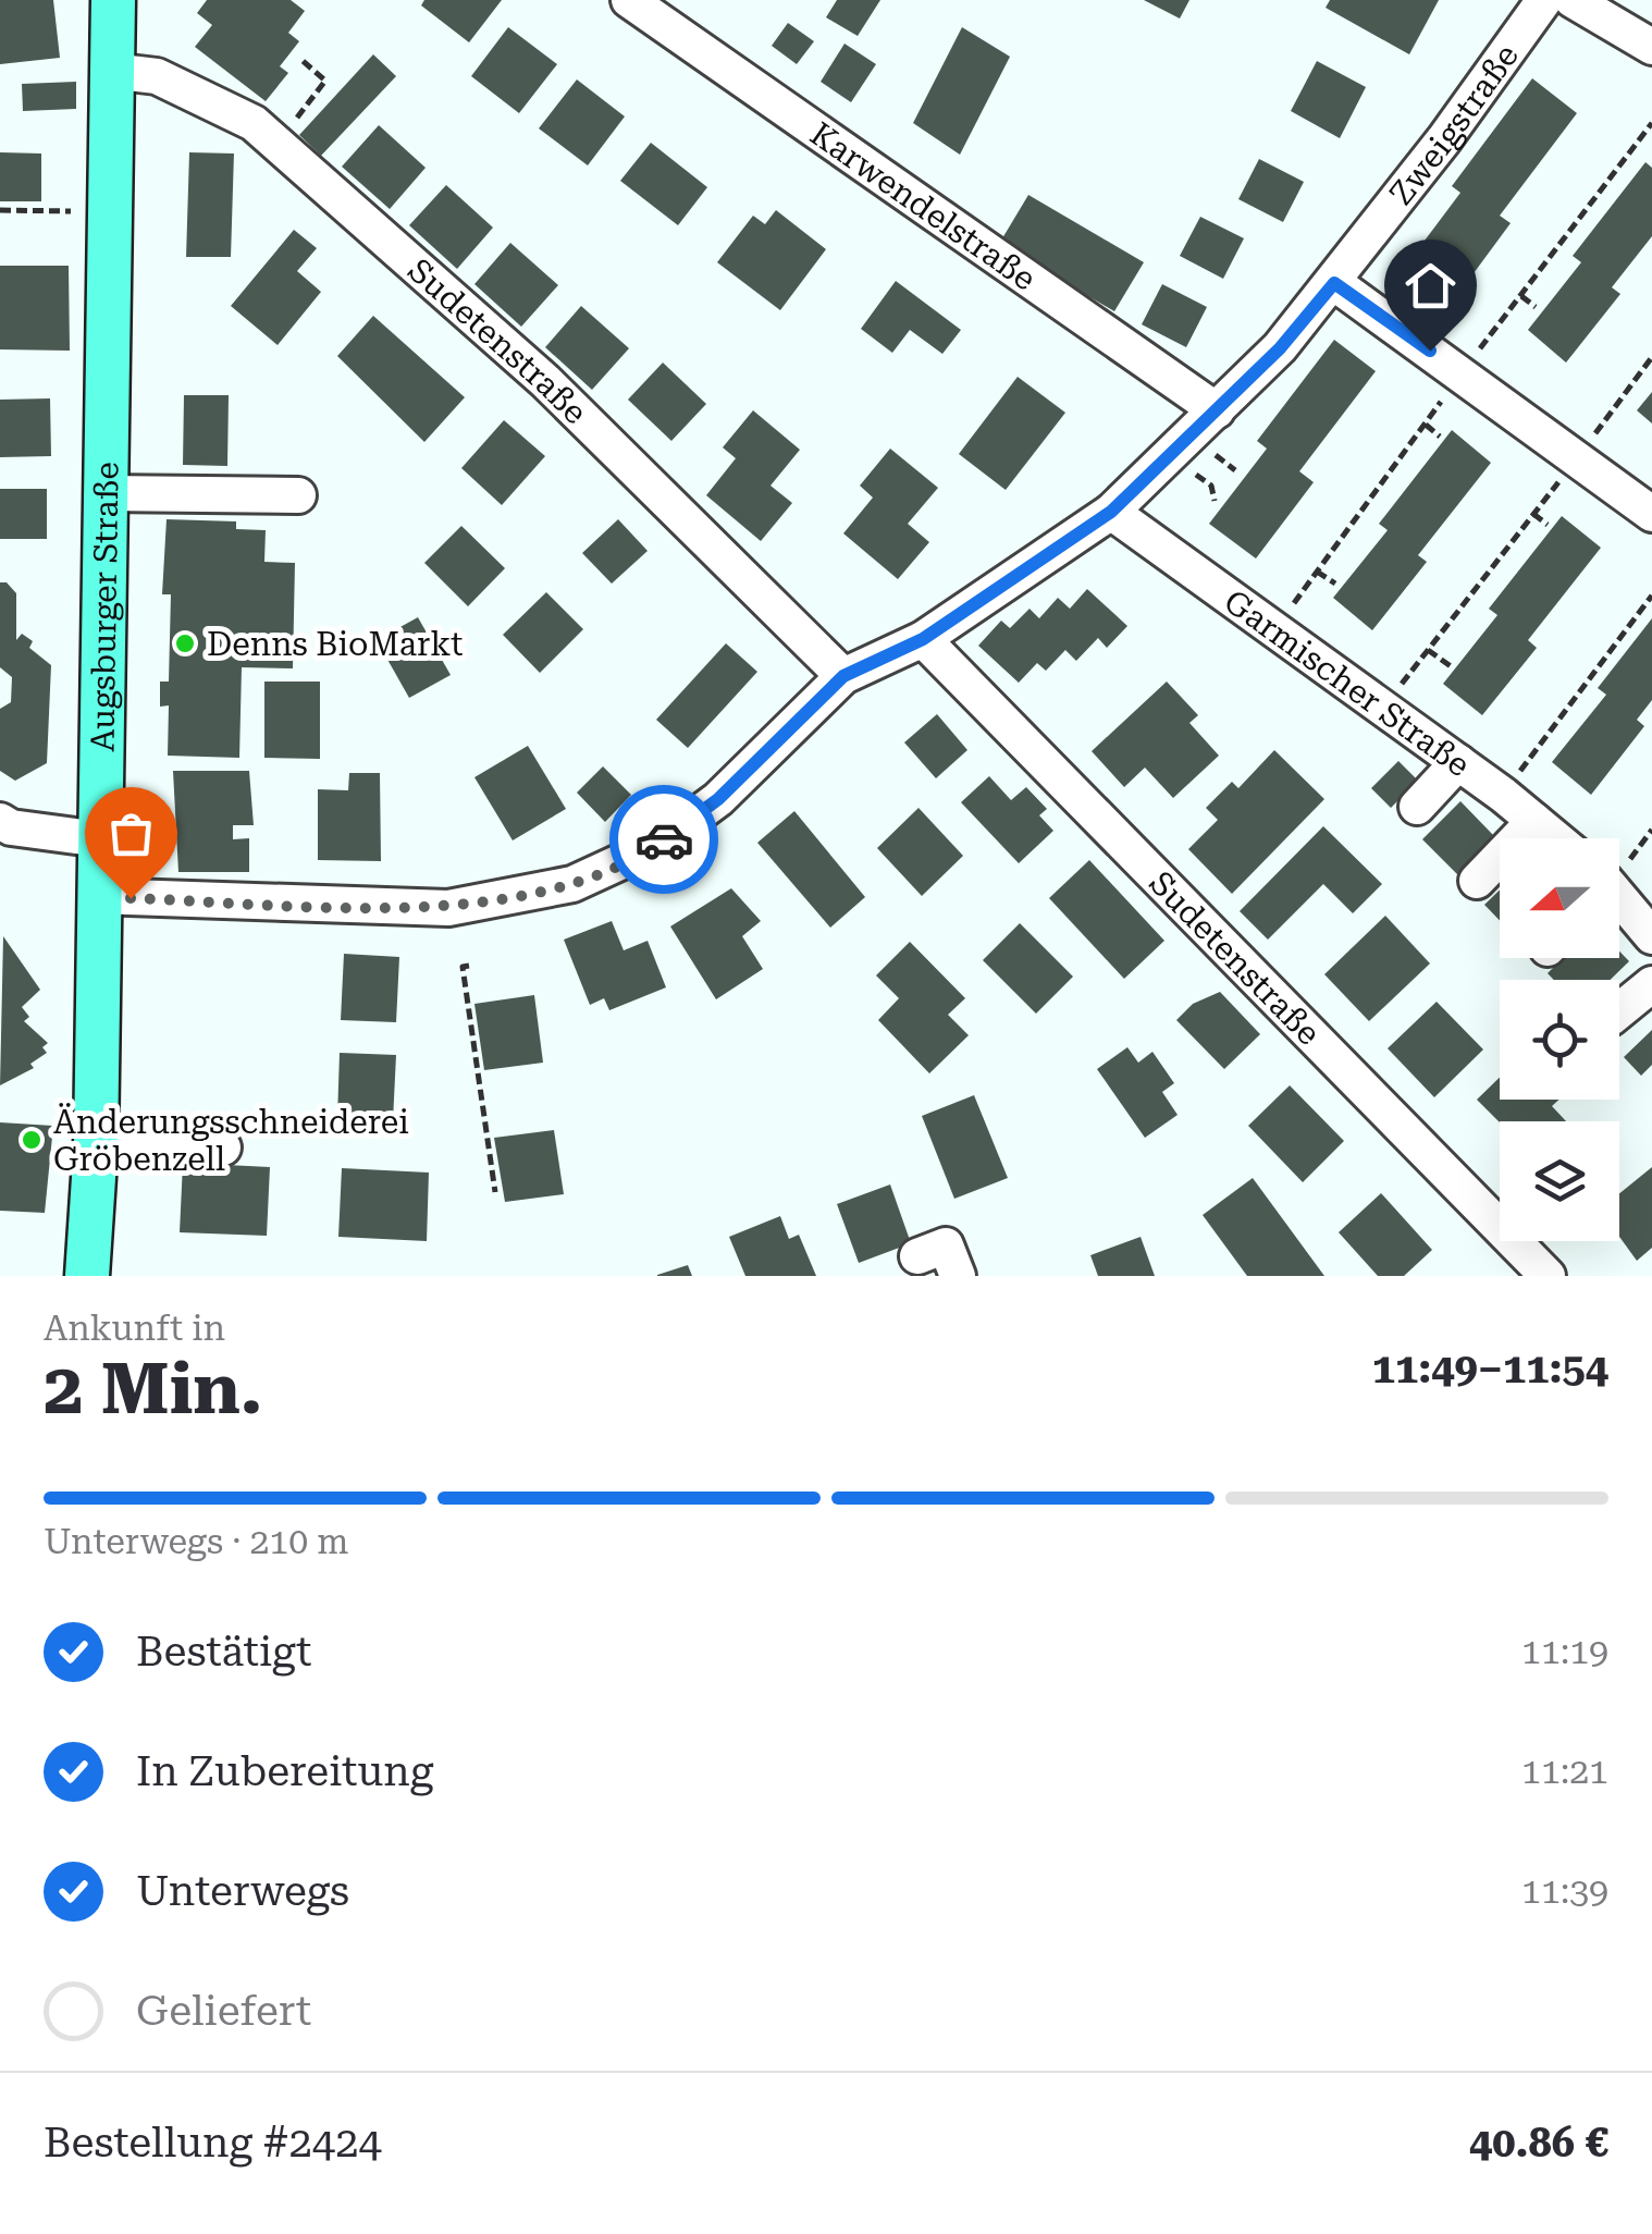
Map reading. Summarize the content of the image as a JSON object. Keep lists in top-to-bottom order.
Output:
{
  "streets": {
    "main road": ["Augsburger Straße"],
    "street": [
      "Zweigstraße",
      "Karwendelstraße",
      "Sudetenstraße",
      "Garmischer Straße"
    ]
  },
  "crossings": [
    ["Zweigstraße", "Karwendelstraße"],
    ["Zweigstraße", "Sudetenstraße"],
    ["Zweigstraße", "Augsburger Straße"],
    ["Zweigstraße", "Garmischer Straße"],
    ["Sudetenstraße", "Augsburger Straße"]
  ],
  "places": ["Denns BioMarkt", "Änderungsschneiderei Gröbenzell"],
  "north": "left",
  "page": {
    "heading": ["2 Min.", "Ankunft in", "11:49–11:54"],
    "panel": ["Bestellung #2424", "40.86 €"],
    "bar": "Unterwegs · 210 m",
    "list": [
      ["Bestätigt", "11:19"],
      ["In Zubereitung", "11:21"],
      ["Unterwegs", "11:39"],
      "Geliefert"
    ]
  }
}
